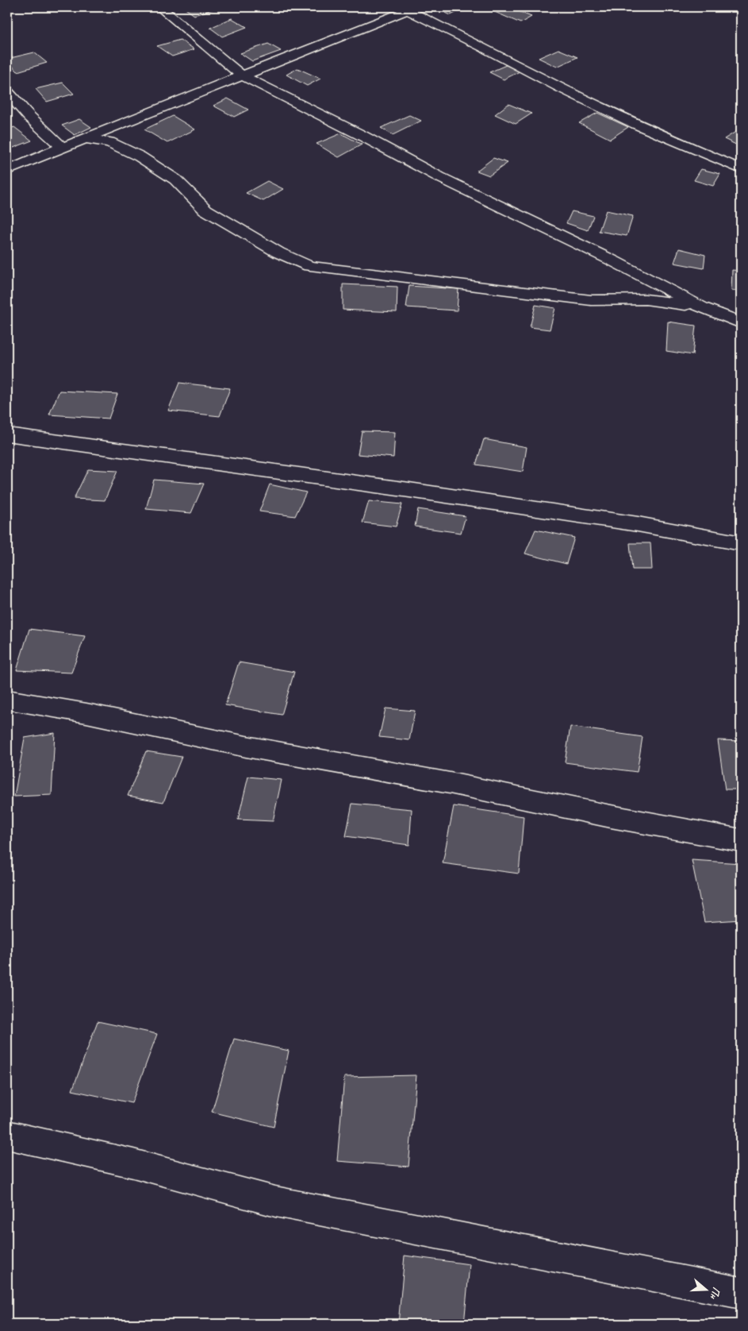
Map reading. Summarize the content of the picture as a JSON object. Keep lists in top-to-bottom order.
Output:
{
  "north": "right"
}
